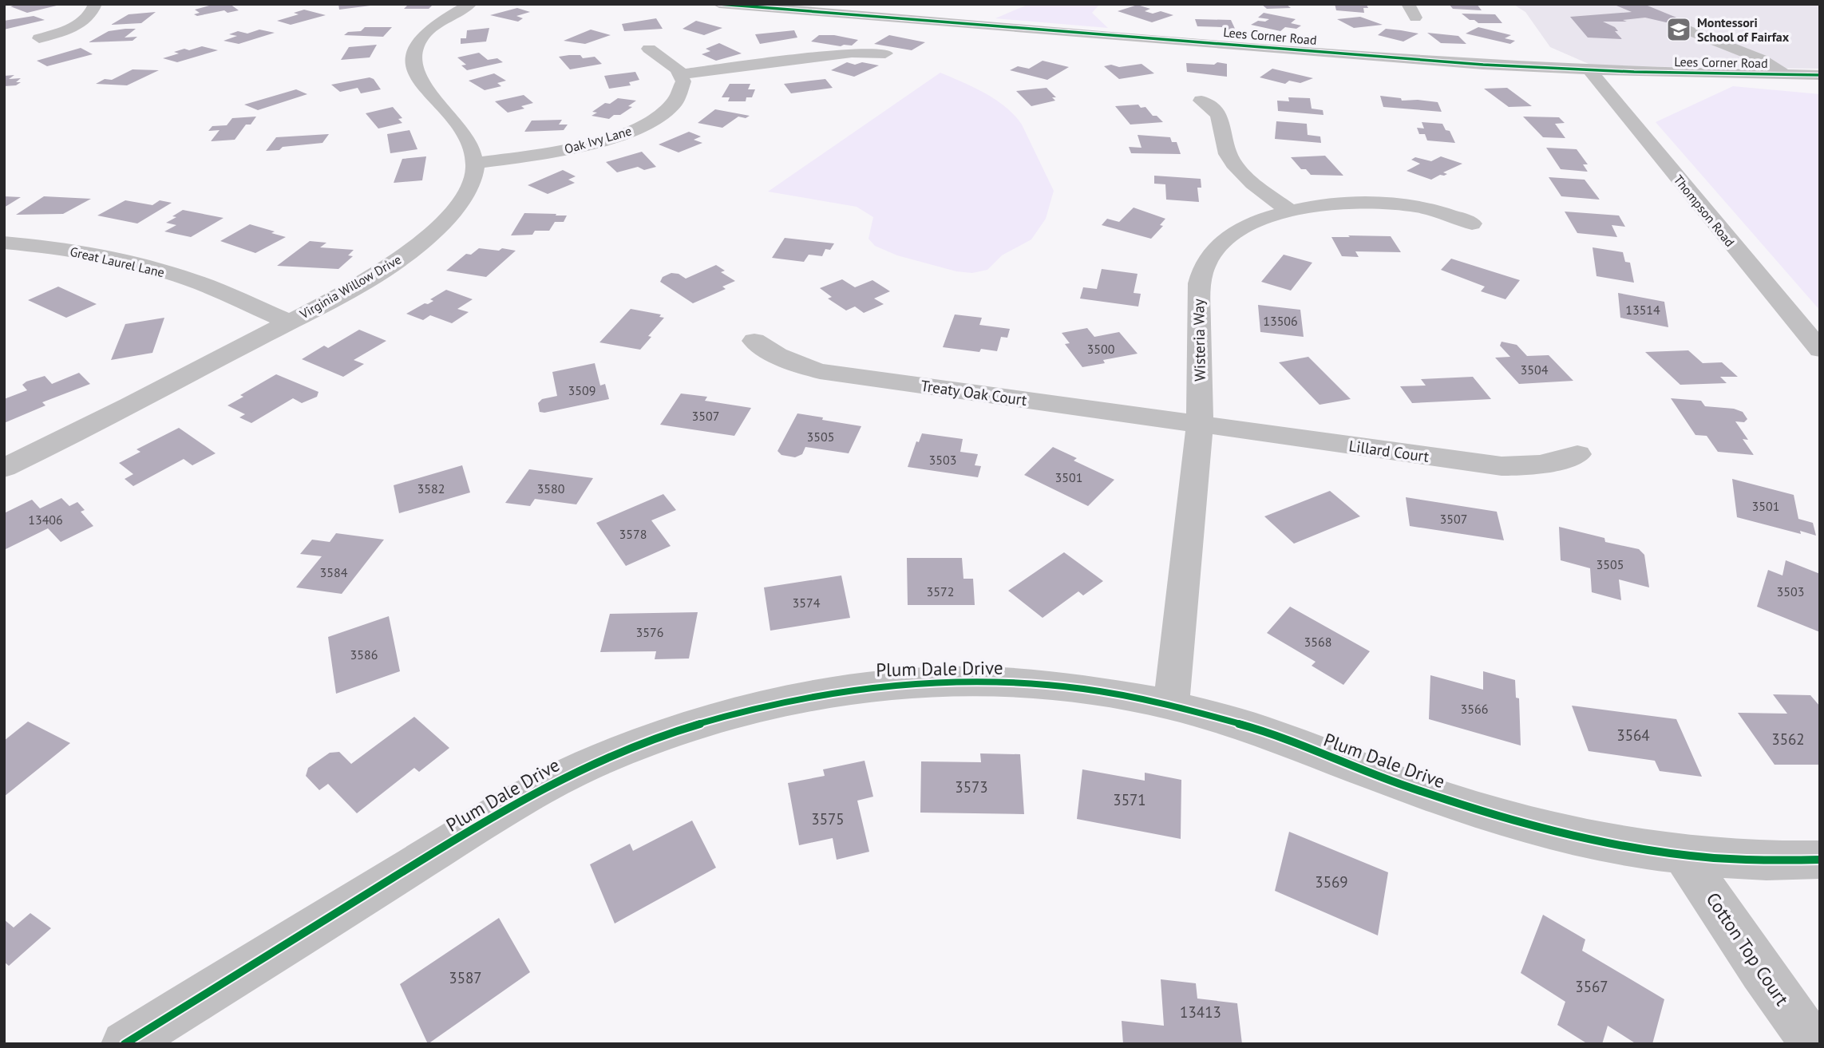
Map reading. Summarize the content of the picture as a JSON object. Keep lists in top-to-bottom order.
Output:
{
  "streets": {
    "street": [
      "Lees Corner Road",
      "Oak Ivy Lane",
      "Thompson Road",
      "Great Laurel Lane",
      "Virginia Willow Drive",
      "Wisteria Way",
      "Treaty Oak Court",
      "Lillard Court",
      "Plum Dale Drive",
      "Cotton Top Court"
    ]
  },
  "crossings": [
    ["Lees Corner Road", "Thompson Road"],
    ["Oak Ivy Lane", "Virginia Willow Drive"],
    ["Great Laurel Lane", "Virginia Willow Drive"],
    ["Wisteria Way", "Treaty Oak Court"],
    ["Wisteria Way", "Lillard Court"],
    ["Wisteria Way", "Plum Dale Drive"],
    ["Treaty Oak Court", "Lillard Court"],
    ["Plum Dale Drive", "Cotton Top Court"]
  ],
  "places": {
    "school or university": ["Montessori School of Fairfax"]
  },
  "house_numbers": [
    "13514",
    "13506",
    "3500",
    "3504",
    "3509",
    "3507",
    "3505",
    "3503",
    "3501",
    "3582",
    "3580",
    "3501",
    "3507",
    "13406",
    "3578",
    "3505",
    "3584",
    "3572",
    "3503",
    "3574",
    "3576",
    "3568",
    "3586",
    "3566",
    "3564",
    "3562",
    "3573",
    "3571",
    "3575",
    "3569",
    "3587",
    "3567",
    "13413"
  ]
}
